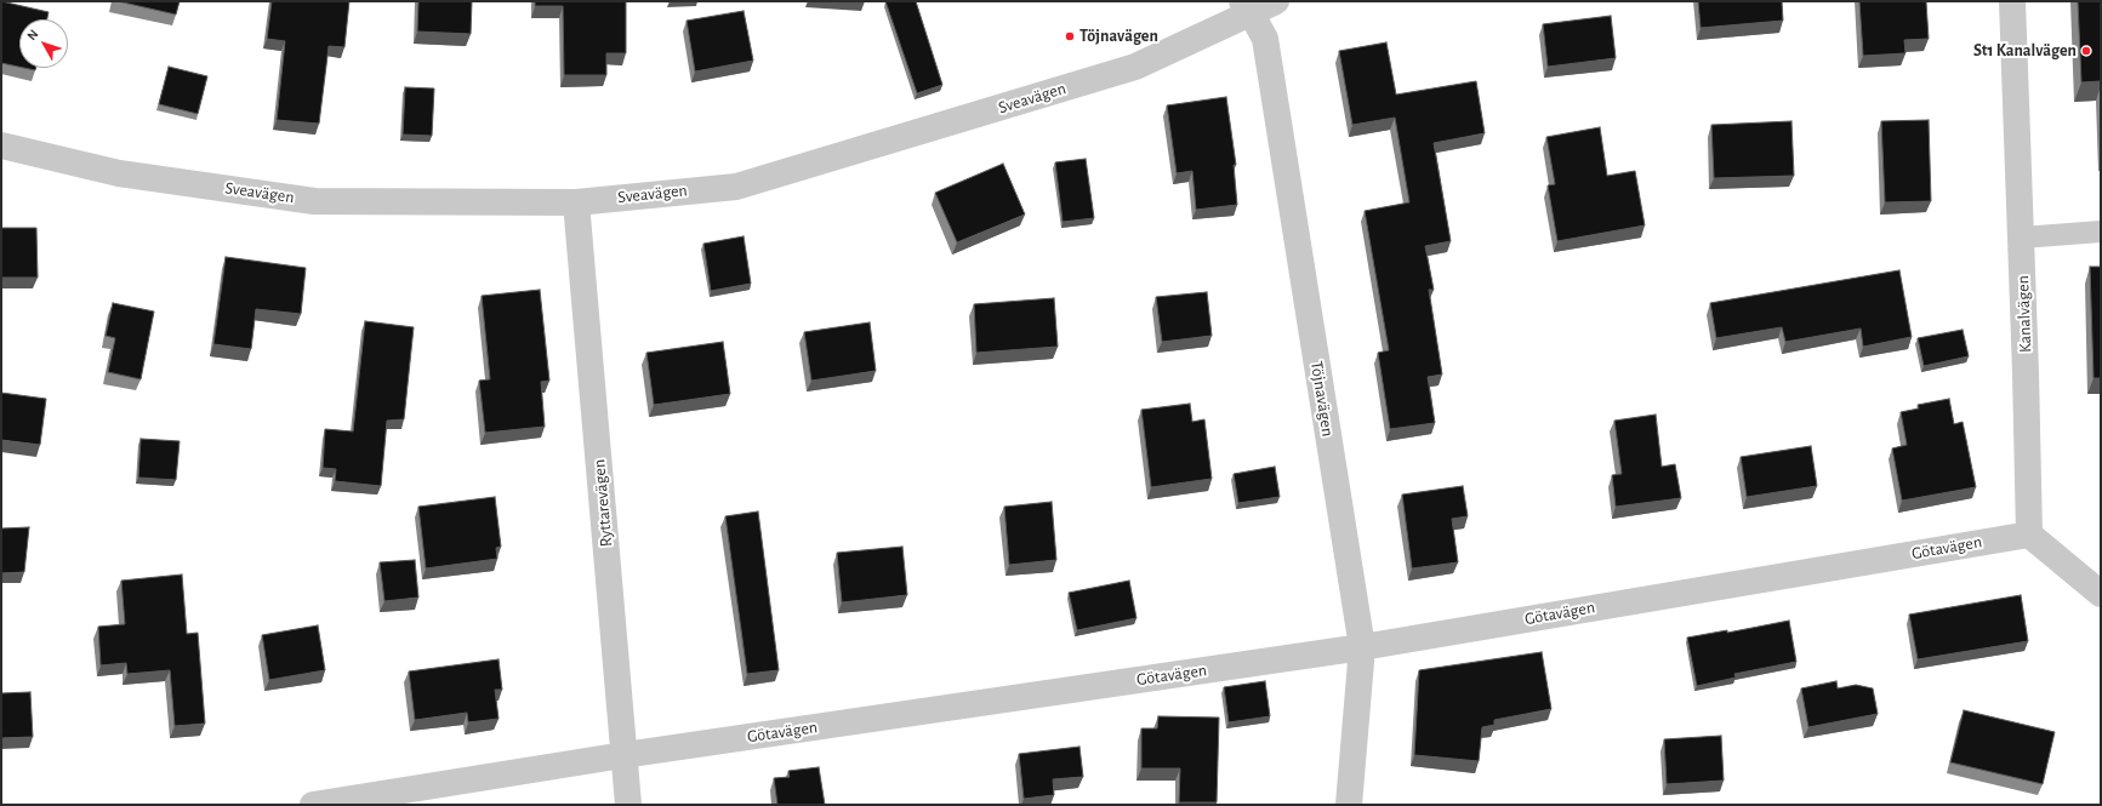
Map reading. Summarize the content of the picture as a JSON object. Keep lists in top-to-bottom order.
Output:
{
  "streets": {
    "street": [
      "Sveavägen",
      "Kanalvägen",
      "Töjnavägen",
      "Ryttarevägen",
      "Götavägen"
    ]
  },
  "crossings": [
    ["Sveavägen", "Töjnavägen"],
    ["Sveavägen", "Ryttarevägen"],
    ["Kanalvägen", "Götavägen"],
    ["Töjnavägen", "Götavägen"],
    ["Ryttarevägen", "Götavägen"]
  ],
  "places": ["Töjnavägen", "St1 Kanalvägen"],
  "north": "top left"
}
